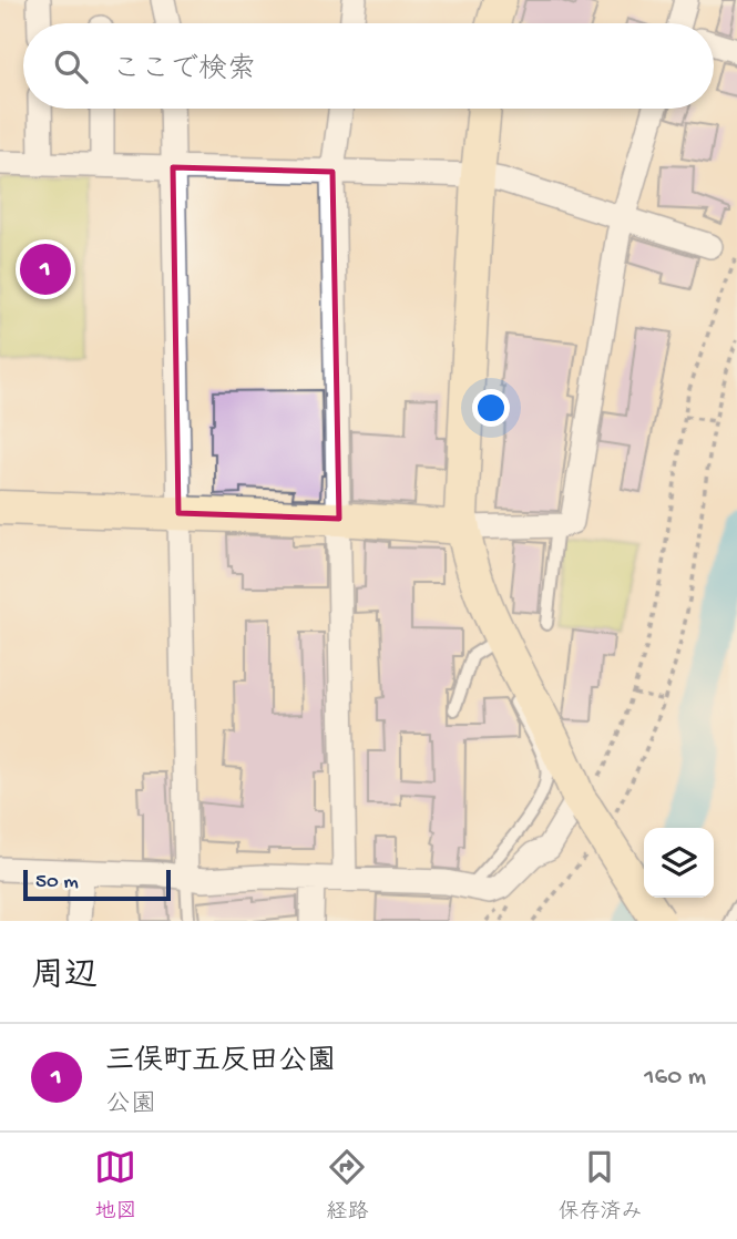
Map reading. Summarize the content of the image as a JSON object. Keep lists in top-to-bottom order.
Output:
{
  "scale_bar": "50 m",
  "page": {
    "search": "ここで検索",
    "pins": "1",
    "scale": "50 m",
    "heading": "周辺",
    "list": [
      {
        "mark": "1",
        "name": "三俣町五反田公園",
        "note": "公園",
        "value": "160 m"
      }
    ],
    "nav": ["地図", "経路", "保存済み"]
  }
}
